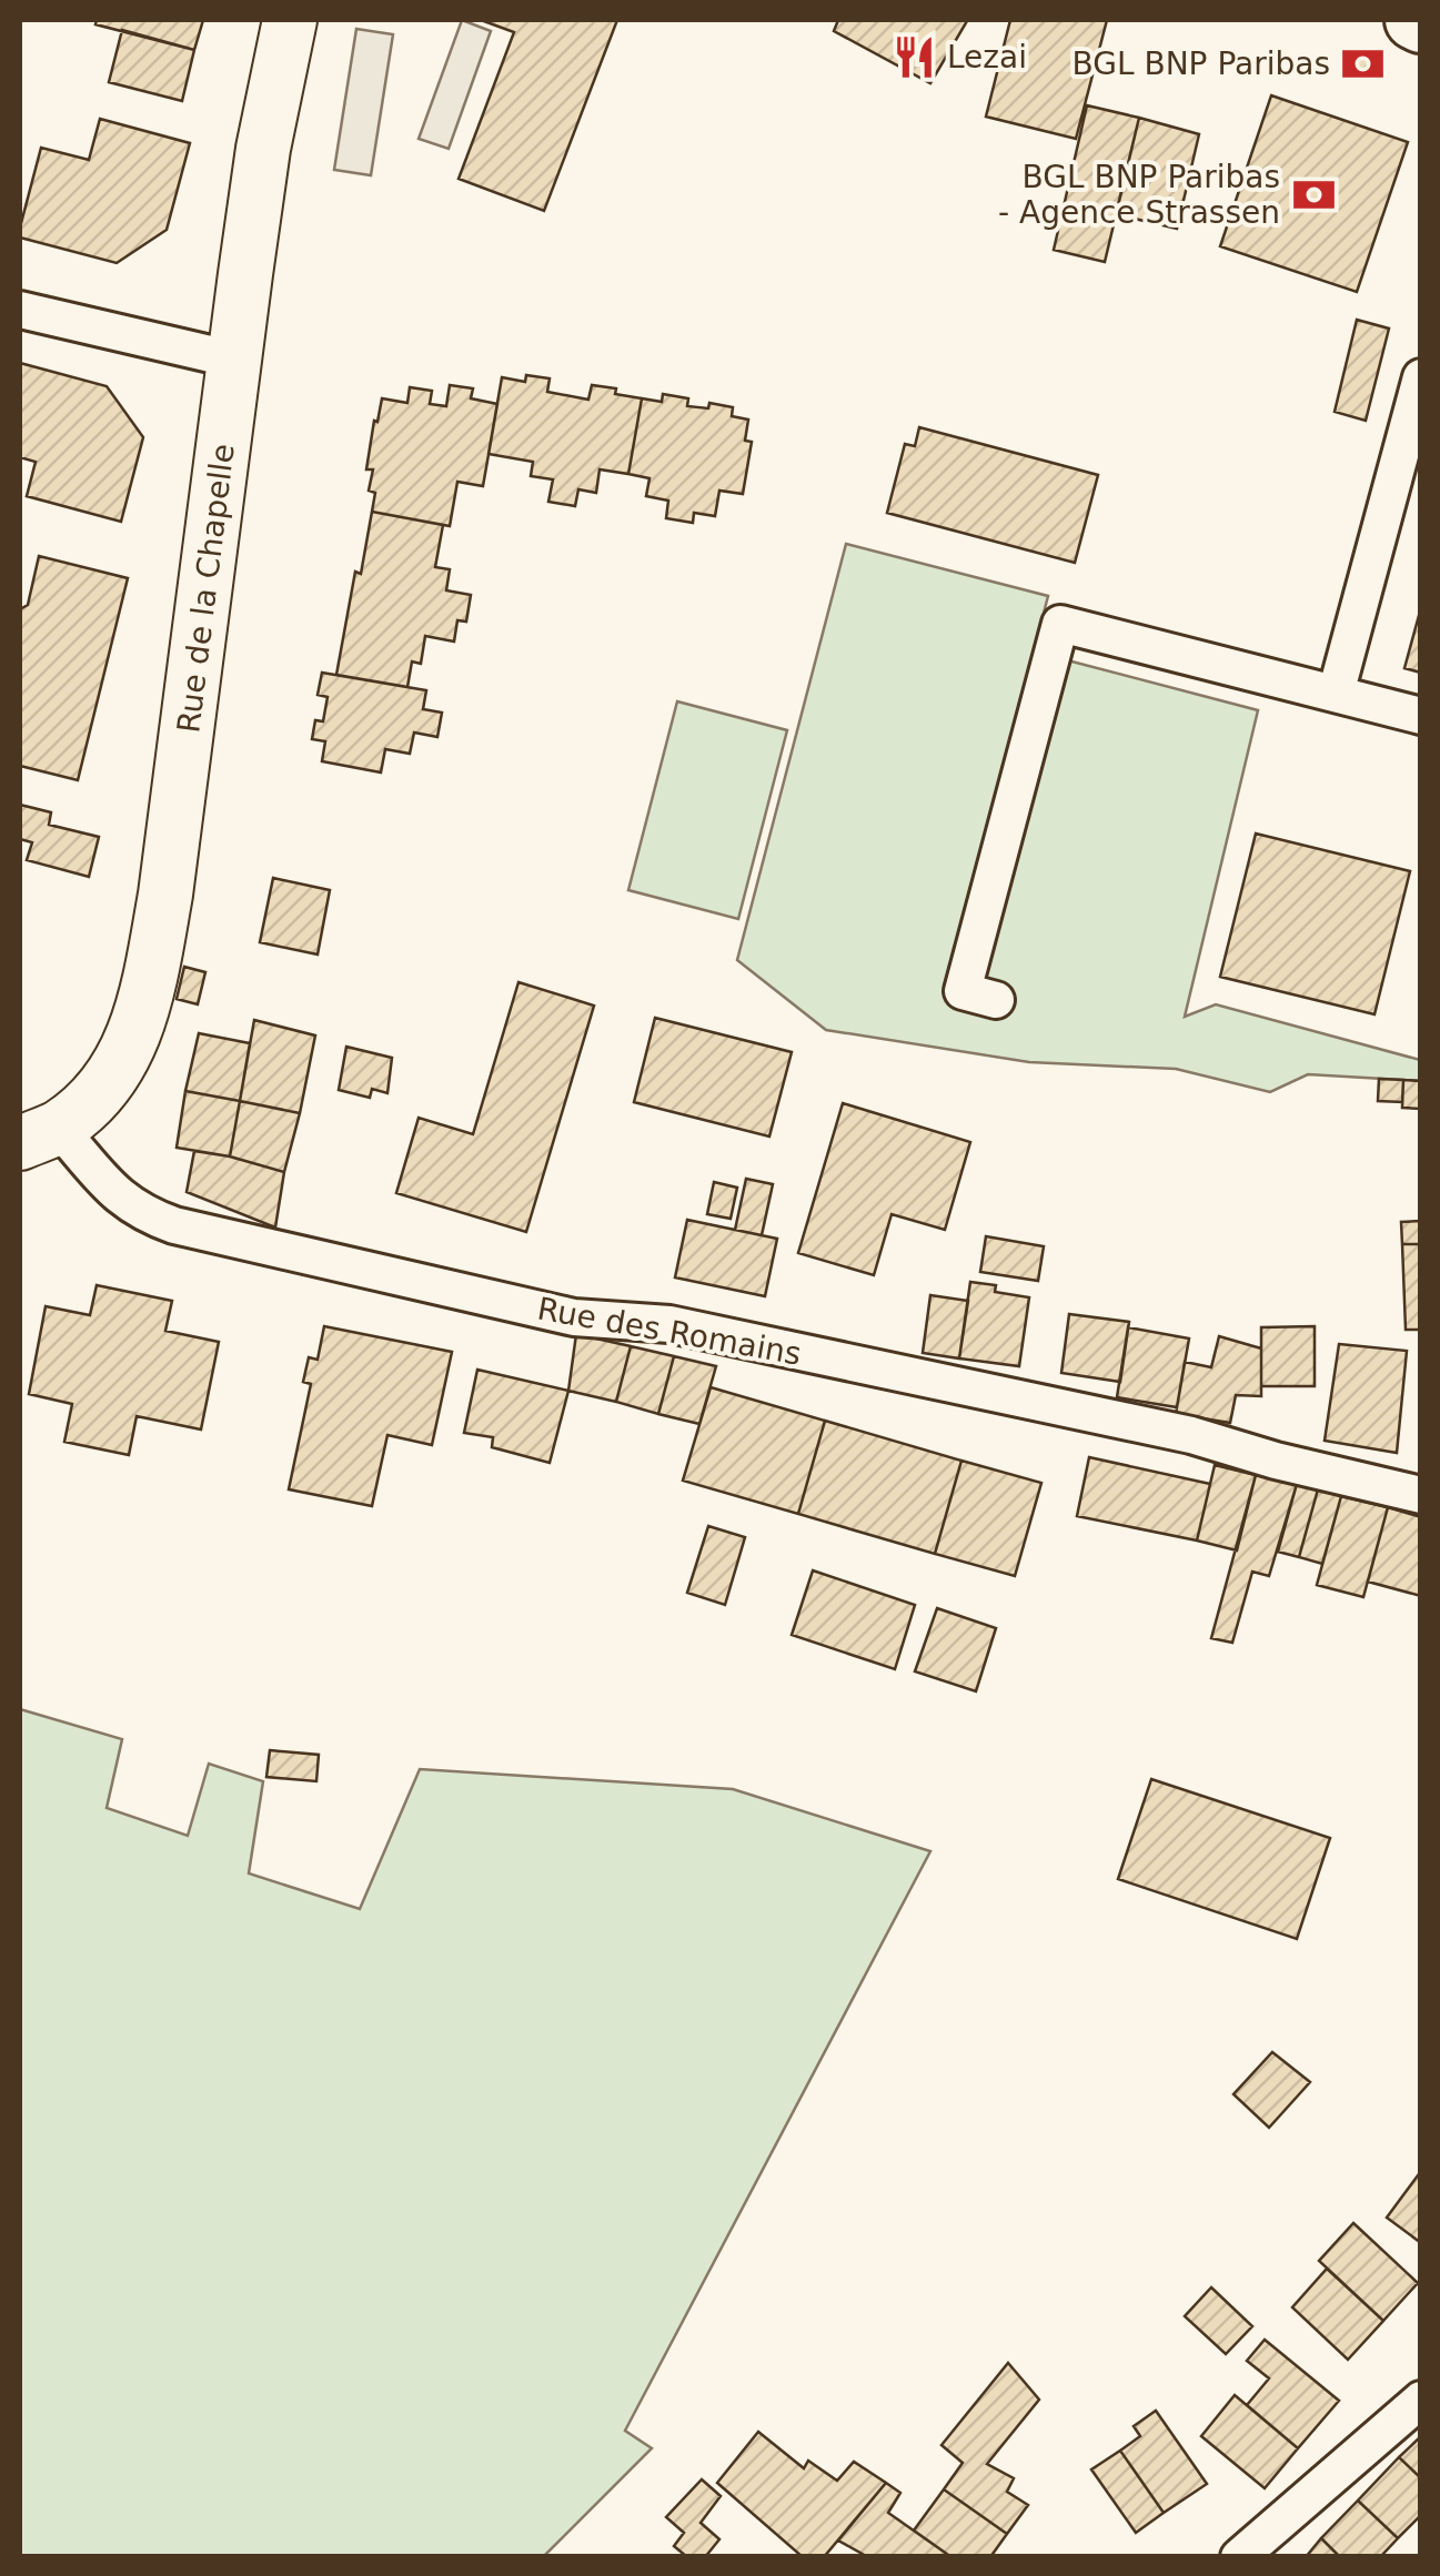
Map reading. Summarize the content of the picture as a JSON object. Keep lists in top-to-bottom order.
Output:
{
  "streets": {
    "main road": ["Rue de la Chapelle"],
    "street": ["Rue des Romains"]
  },
  "crossings": [
    ["Rue de la Chapelle", "Rue des Romains"]
  ],
  "places": {
    "restaurant": ["Lezai"],
    "bank": ["BGL BNP Paribas", "BGL BNP Paribas - Agence Strassen"]
  }
}
